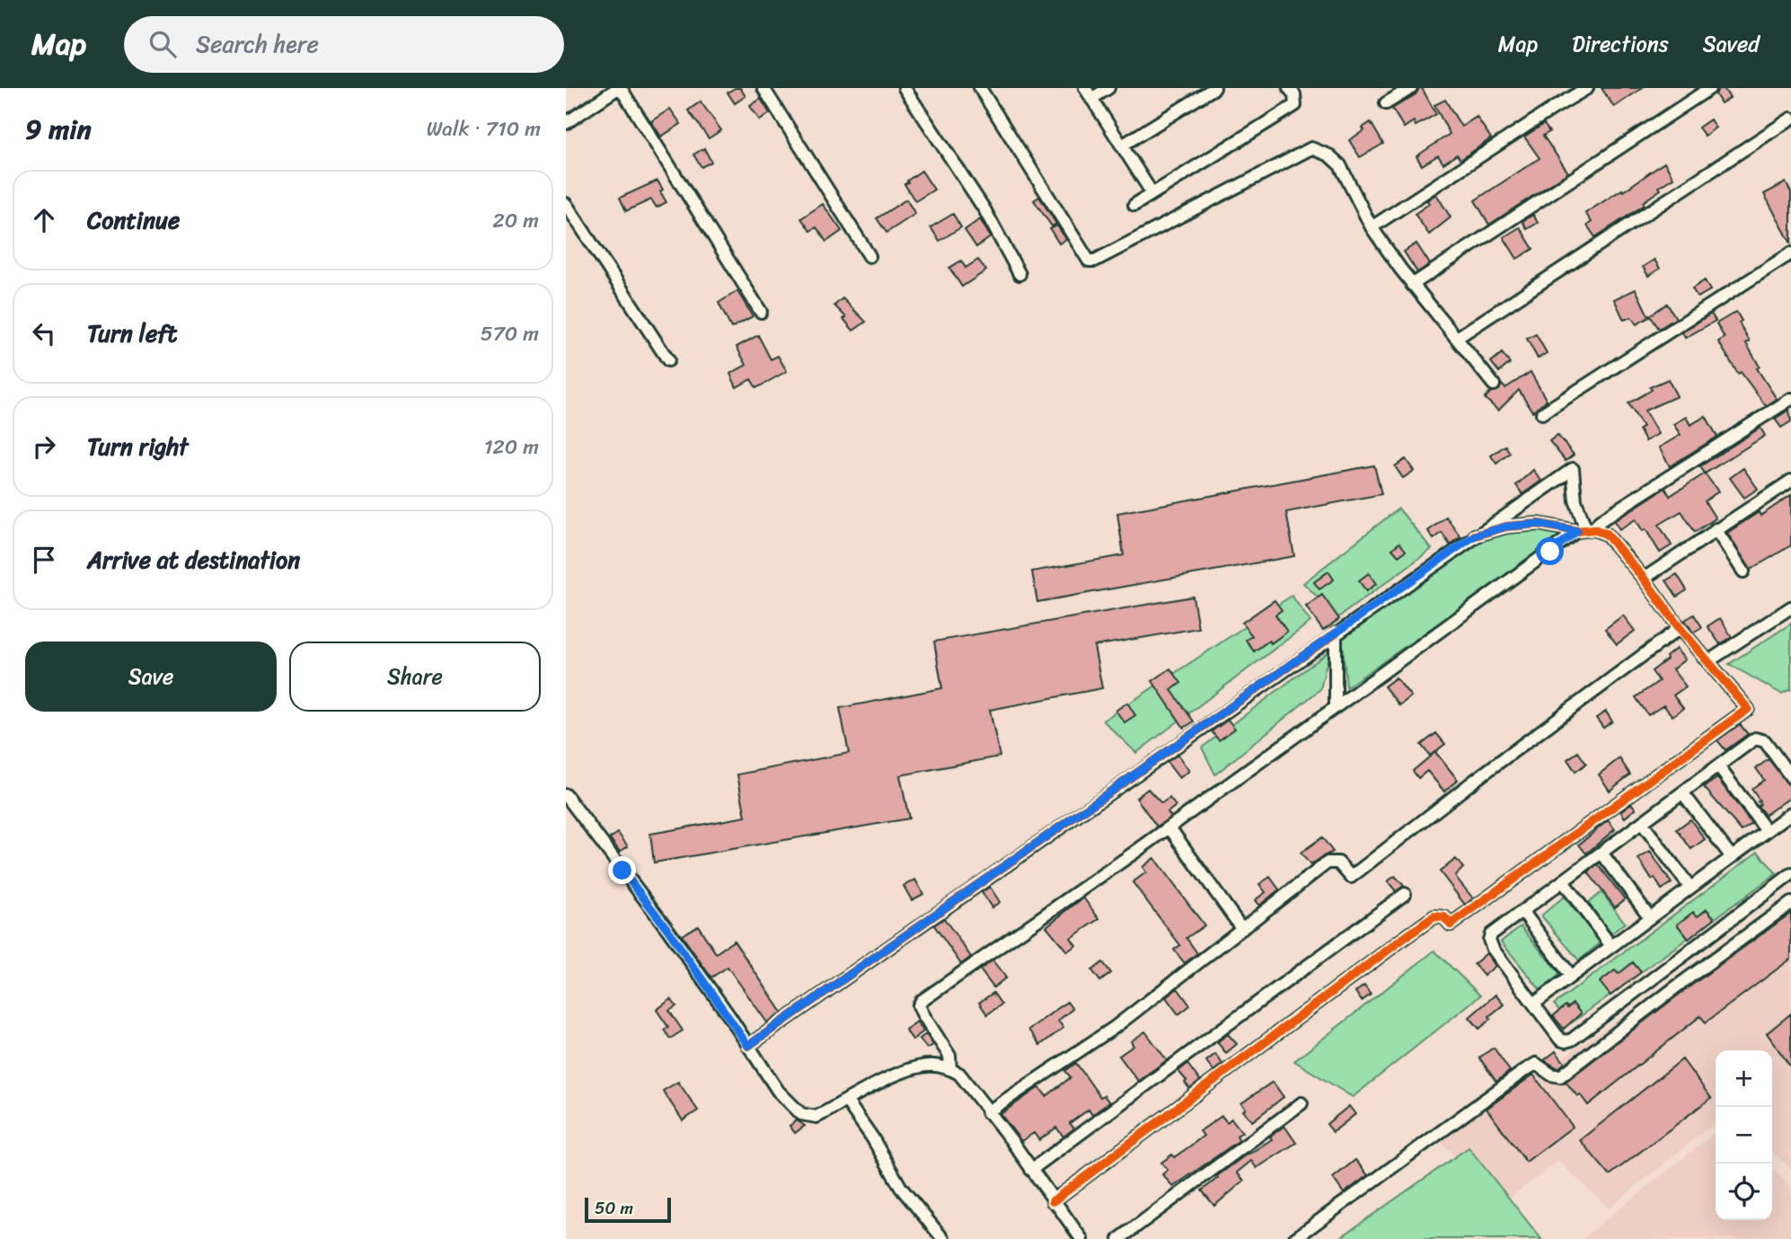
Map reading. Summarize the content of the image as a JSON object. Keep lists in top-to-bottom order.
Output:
{
  "scale_bar": "50 m",
  "page": {
    "header": "Map",
    "search": "Search here",
    "nav": ["Map", "Directions", "Saved"],
    "heading": ["9 min", "Walk · 710 m"],
    "list": [
      ["Continue", "20 m"],
      ["Turn left", "570 m"],
      ["Turn right", "120 m"],
      "Arrive at destination"
    ],
    "buttons": ["Save", "Share"],
    "map_buttons": ["+", "−"],
    "scale": "50 m"
  }
}
